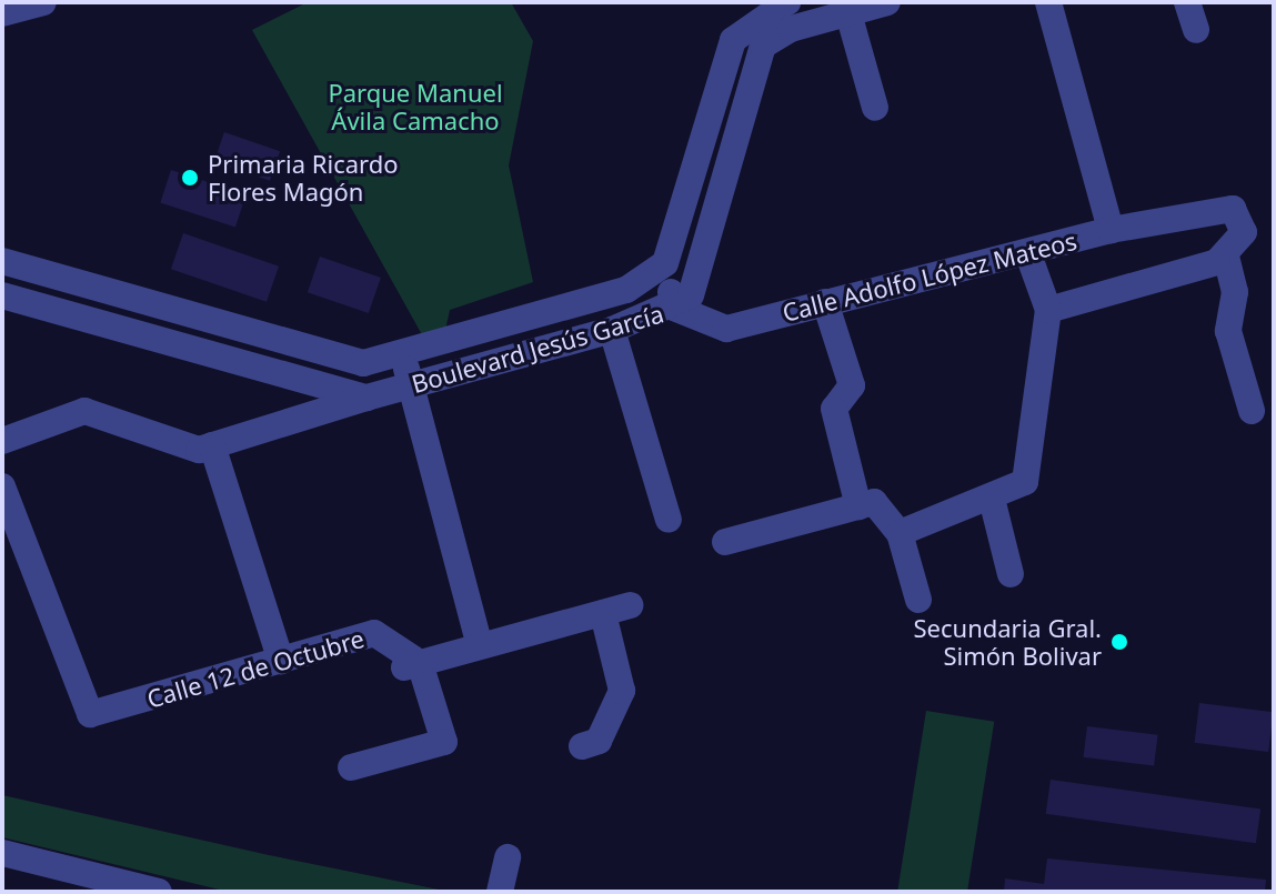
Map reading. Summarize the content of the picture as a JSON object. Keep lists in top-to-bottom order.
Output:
{
  "streets": {
    "street": ["Calle Adolfo López Mateos", "Boulevard Jesús García", "Calle 12 de Octubre"]
  },
  "crossings": [
    ["Calle Adolfo López Mateos", "Boulevard Jesús García"]
  ],
  "parks": ["Parque Manuel Ávila Camacho"],
  "places": ["Primaria Ricardo Flores Magón", "Secundaria Gral. Simón Bolivar"]
}
